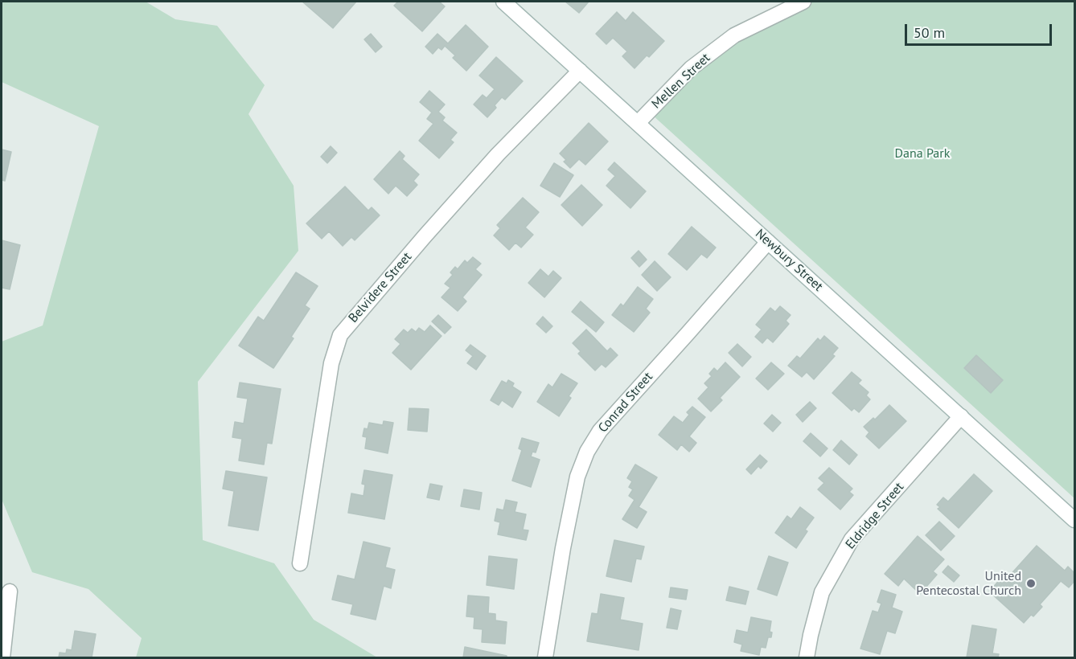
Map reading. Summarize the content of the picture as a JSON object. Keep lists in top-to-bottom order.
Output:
{
  "streets": {
    "street": [
      "Mellen Street",
      "Newbury Street",
      "Belvidere Street",
      "Conrad Street",
      "Eldridge Street"
    ]
  },
  "crossings": [
    ["Mellen Street", "Newbury Street"],
    ["Newbury Street", "Belvidere Street"],
    ["Newbury Street", "Conrad Street"],
    ["Newbury Street", "Eldridge Street"]
  ],
  "parks": ["Dana Park"],
  "places": ["United Pentecostal Church"],
  "scale_bar": "50 m"
}
